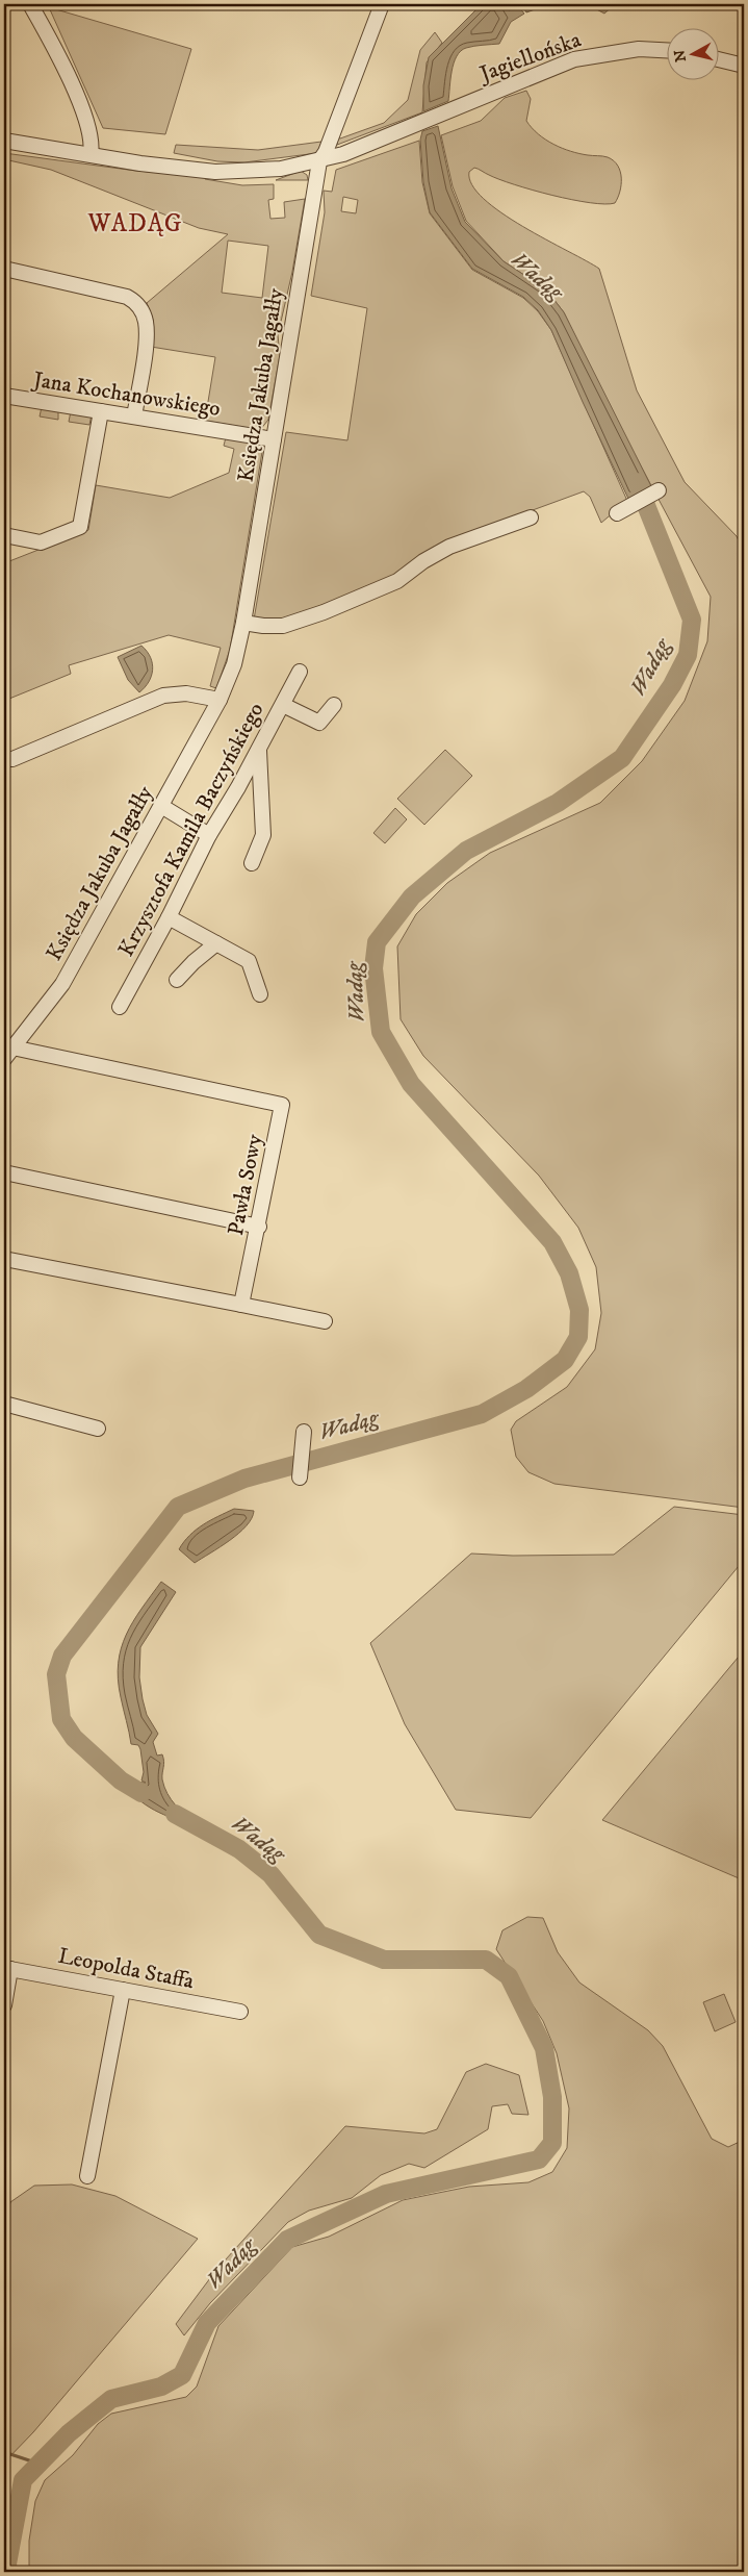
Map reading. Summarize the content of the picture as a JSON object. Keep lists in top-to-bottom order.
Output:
{
  "streets": {
    "street": [
      "Jagiellońska",
      "Księdza Jakuba Jagałły",
      "Jana Kochanowskiego",
      "Krzysztofa Kamila Baczyńskiego",
      "Pawła Sowy",
      "Leopolda Staffa"
    ]
  },
  "crossings": [
    ["Jagiellońska", "Księdza Jakuba Jagałły"],
    ["Księdza Jakuba Jagałły", "Jana Kochanowskiego"],
    ["Księdza Jakuba Jagałły", "Pawła Sowy"]
  ],
  "districts": ["WADĄG"],
  "water": ["Wadąg"],
  "north": "left"
}
